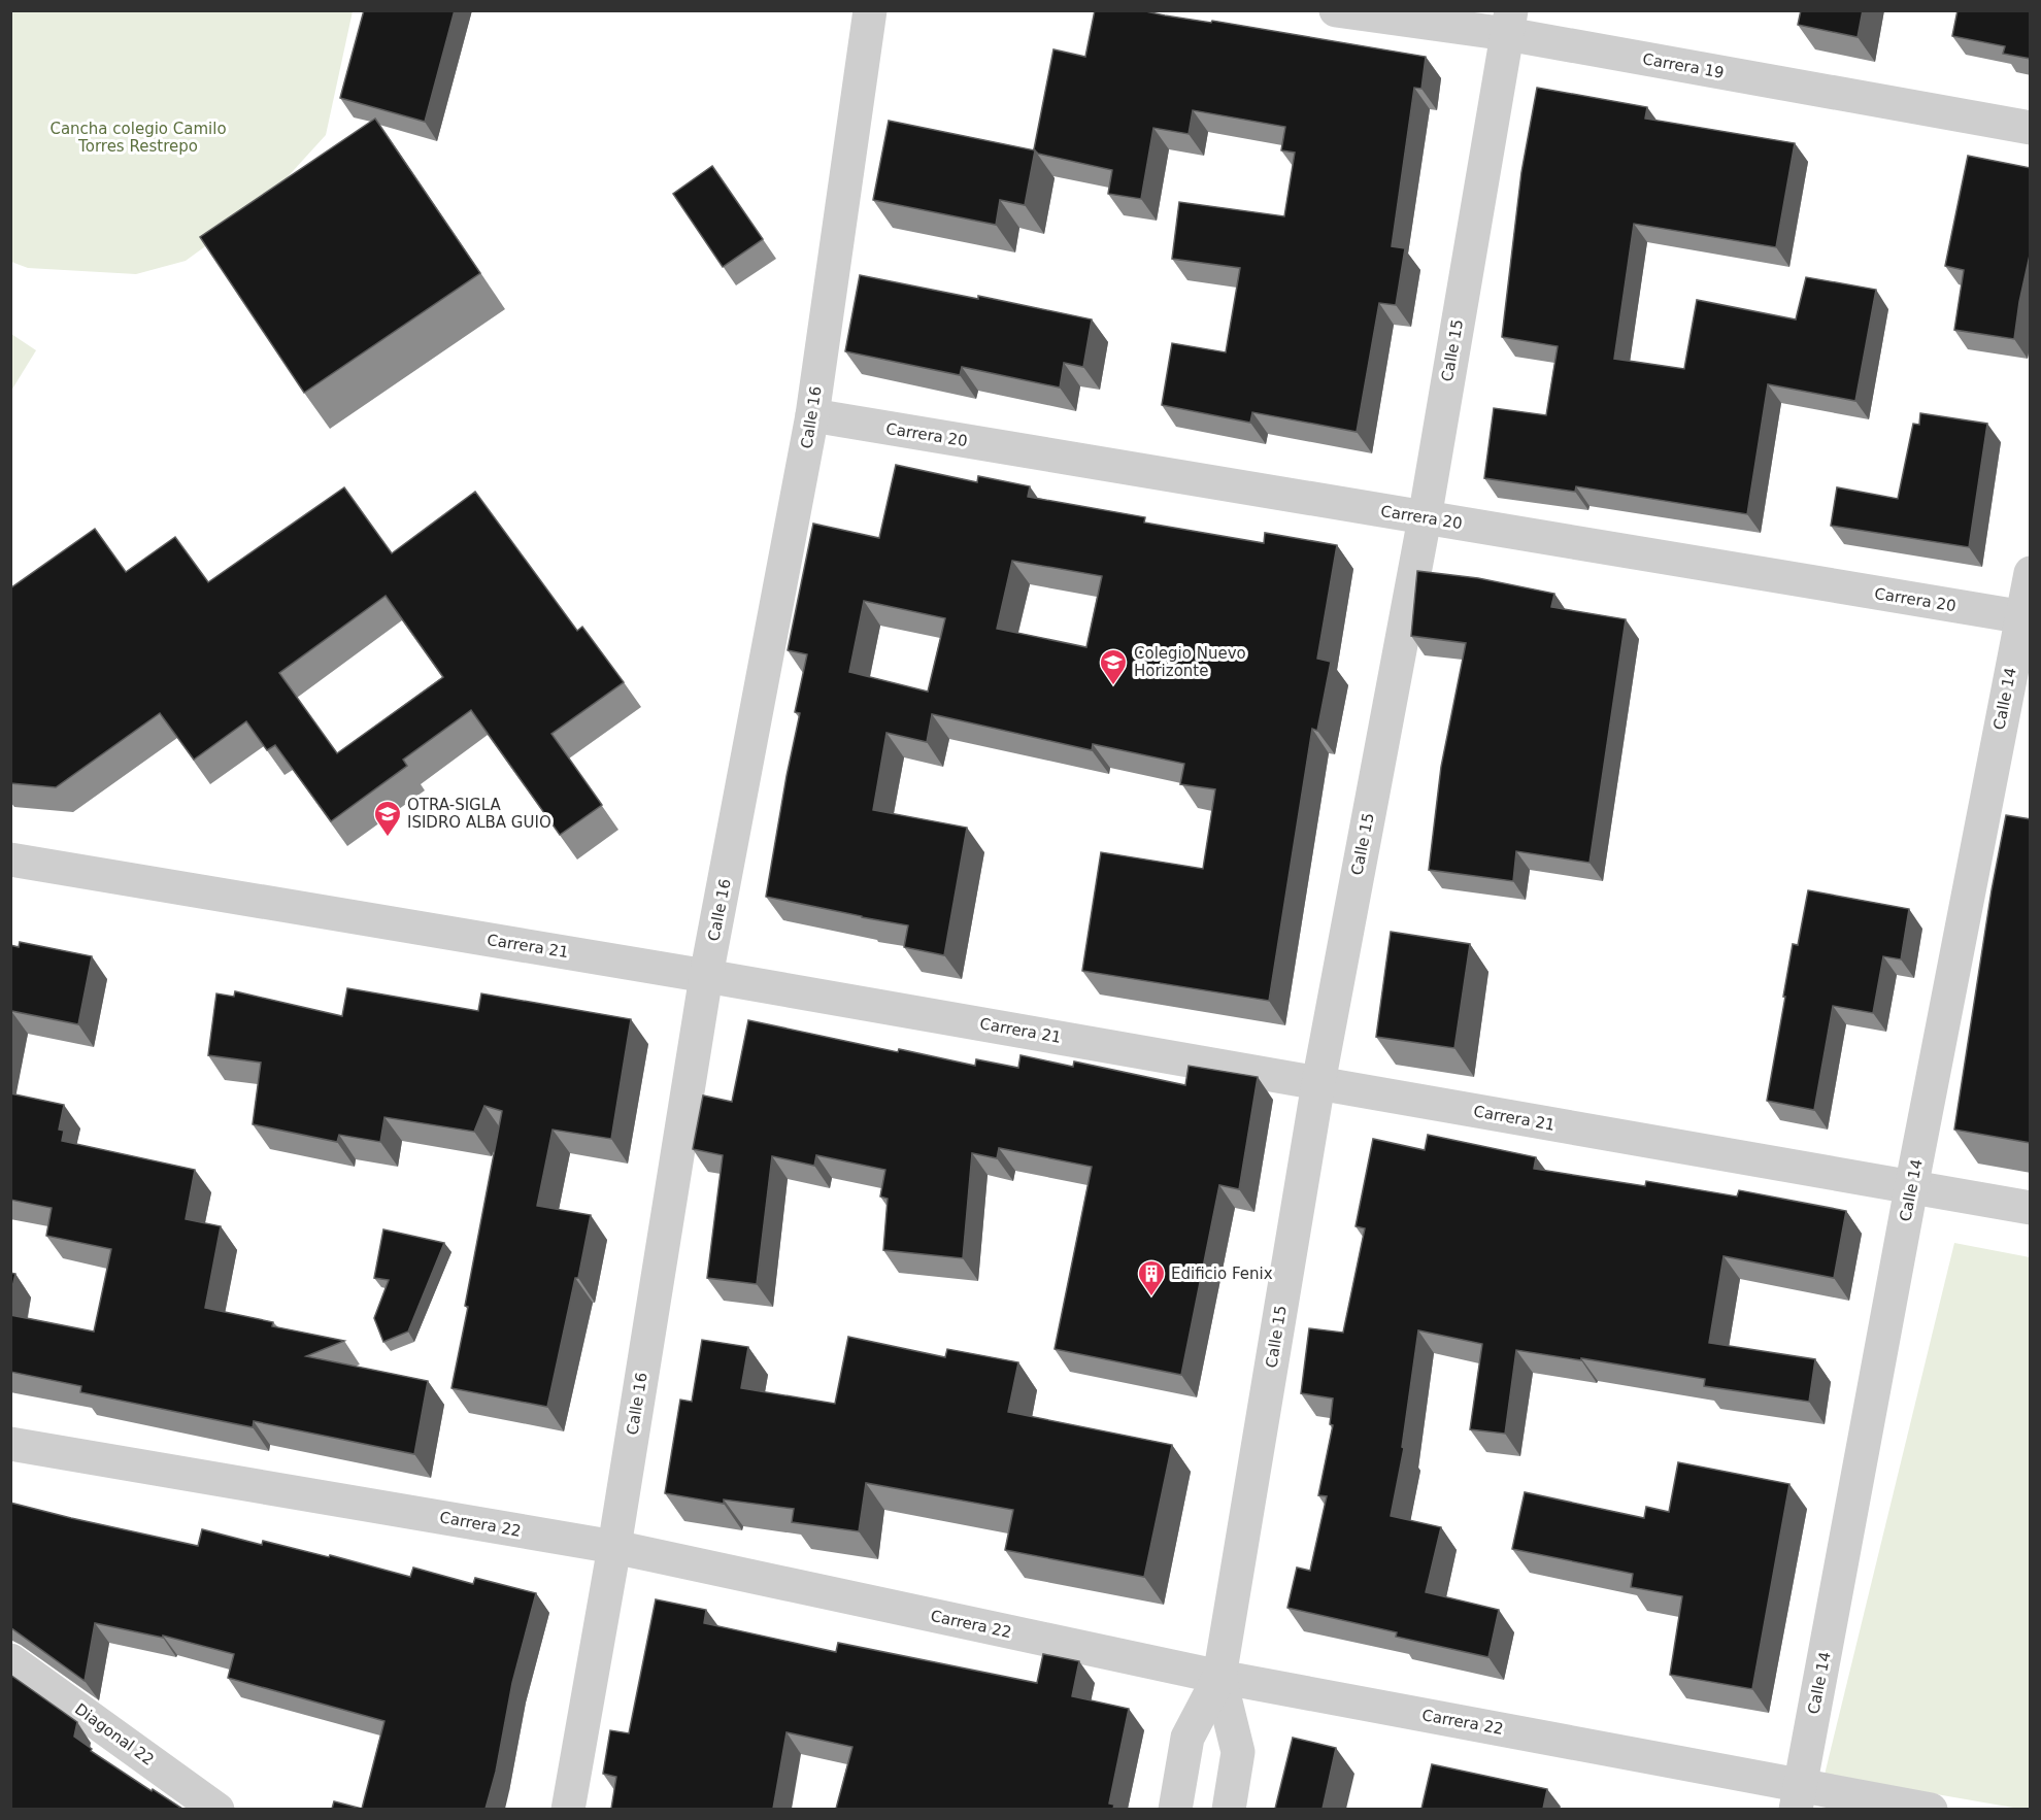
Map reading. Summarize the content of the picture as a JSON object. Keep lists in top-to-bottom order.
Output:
{
  "streets": {
    "street": [
      "Carrera 19",
      "Calle 15",
      "Calle 16",
      "Carrera 20",
      "Calle 14",
      "Carrera 21",
      "Carrera 22",
      "Diagonal 22"
    ]
  },
  "crossings": [
    ["Carrera 19", "Calle 15"],
    ["Calle 15", "Carrera 20"],
    ["Calle 15", "Carrera 21"],
    ["Calle 15", "Carrera 22"],
    ["Calle 16", "Carrera 20"],
    ["Calle 16", "Carrera 21"],
    ["Calle 16", "Carrera 22"],
    ["Carrera 20", "Calle 14"],
    ["Calle 14", "Carrera 21"],
    ["Calle 14", "Carrera 22"]
  ],
  "parks": ["Cancha colegio Camilo Torres Restrepo"],
  "places": {
    "school or university": ["Colegio Nuevo Horizonte", "OTRA-SIGLA ISIDRO ALBA GUIO"],
    "building": ["Edificio Fenix"]
  }
}
